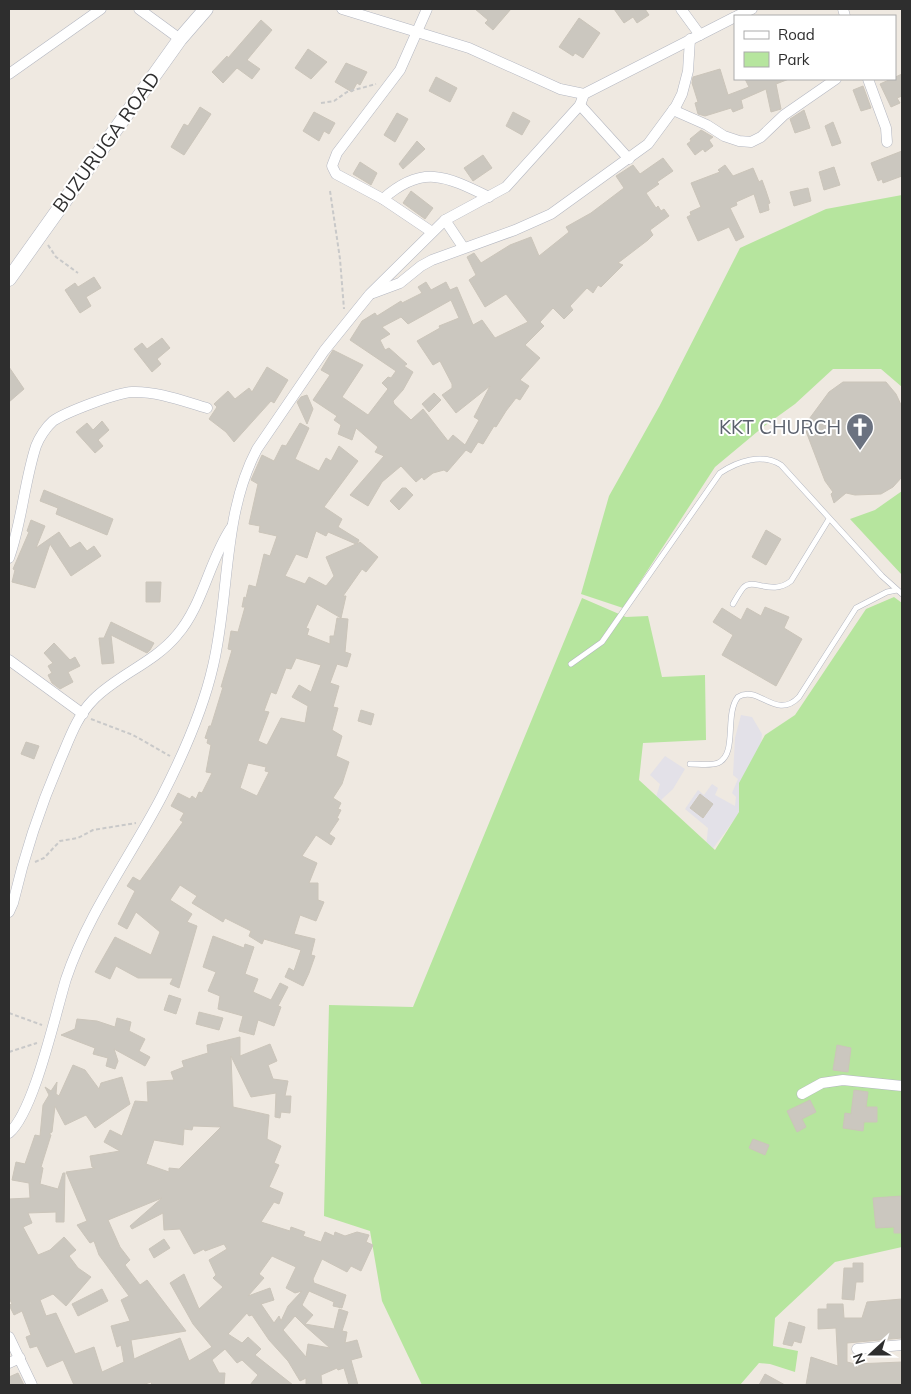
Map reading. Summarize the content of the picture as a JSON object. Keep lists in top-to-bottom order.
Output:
{
  "streets": {
    "main road": ["BUZURUGA ROAD"]
  },
  "places": {
    "church": ["KKT CHURCH"]
  },
  "legend": ["Road", "Park"],
  "north": "left"
}
